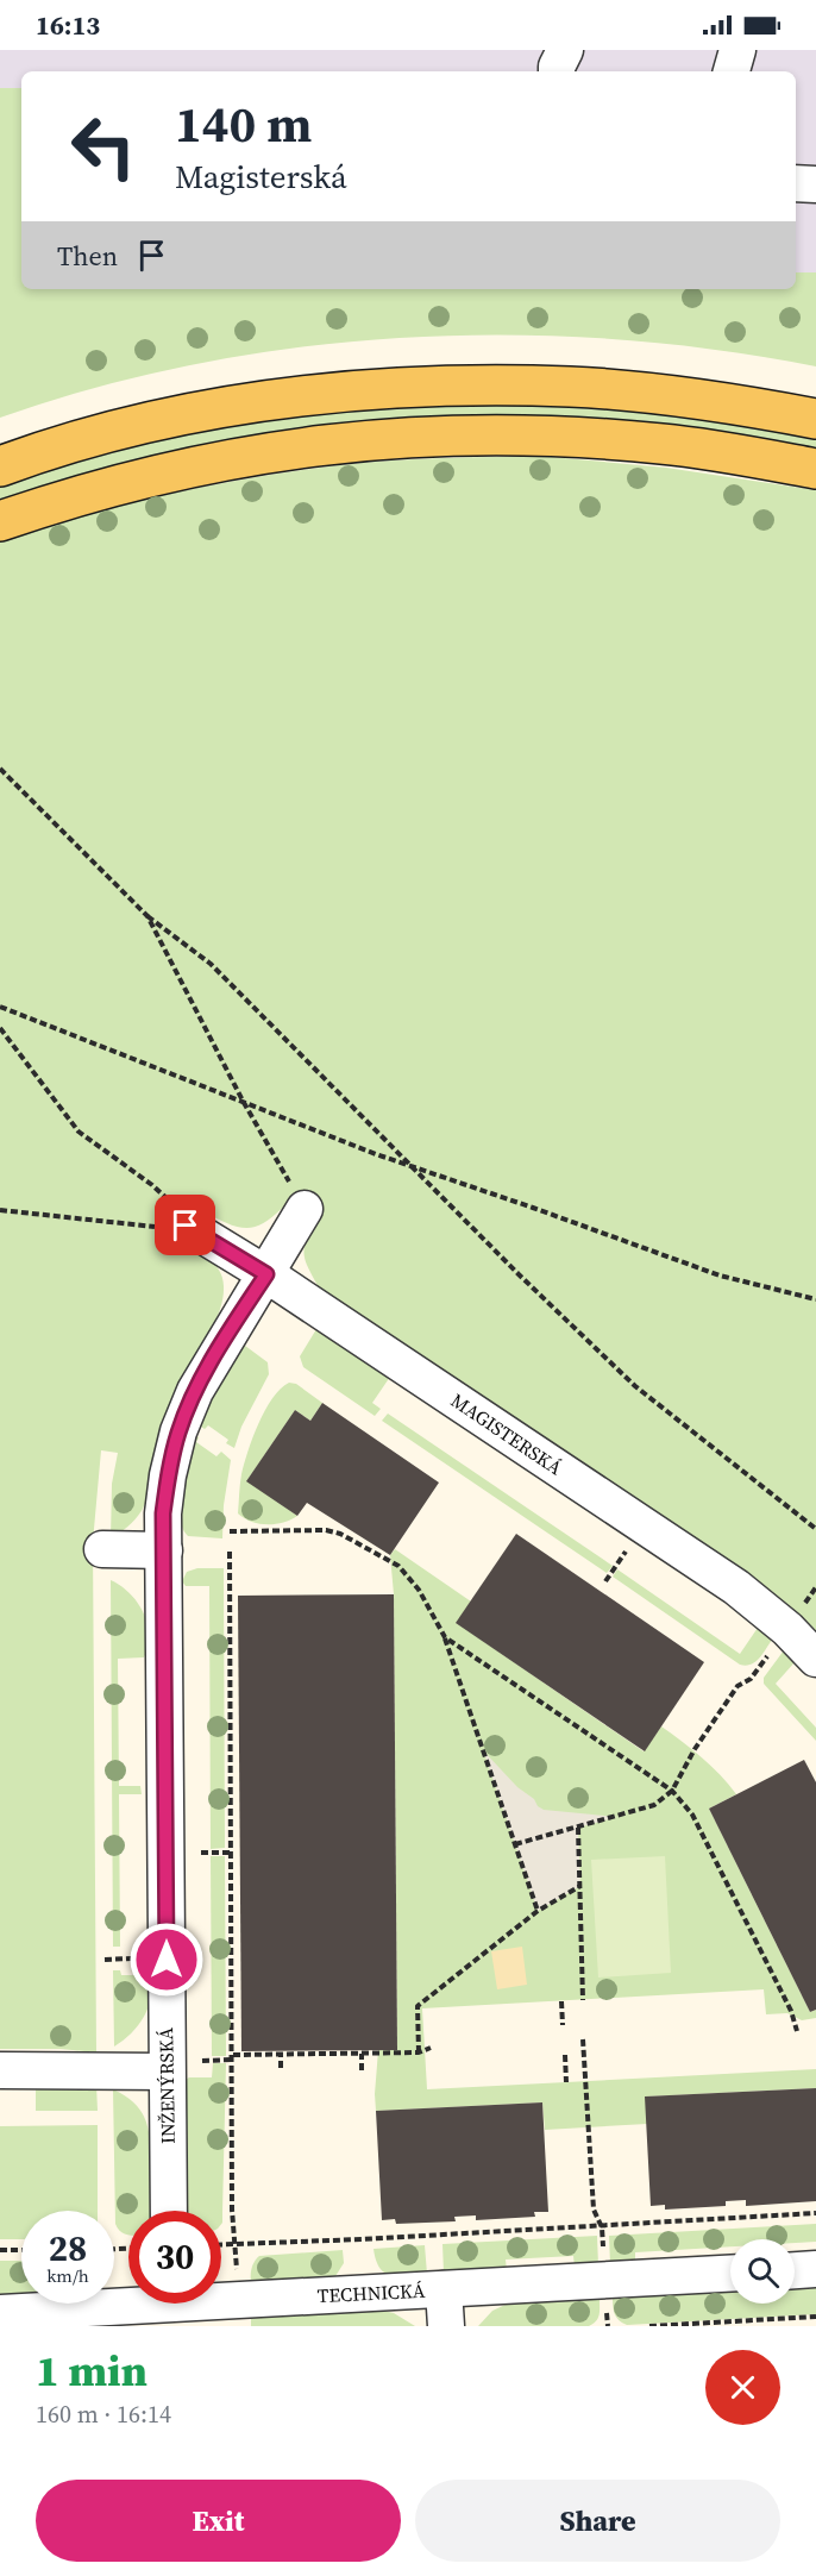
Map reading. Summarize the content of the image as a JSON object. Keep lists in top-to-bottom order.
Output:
{
  "streets": {
    "street": ["MAGISTERSKÁ", "INŽENÝRSKÁ", "TECHNICKÁ"]
  },
  "crossings": [
    ["MAGISTERSKÁ", "INŽENÝRSKÁ"]
  ],
  "page": {
    "status": "16:13",
    "turn": ["140 m", "Magisterská"],
    "then": "Then",
    "speed": "28 km/h",
    "limit": "30",
    "heading": ["1 min", "160 m · 16:14"],
    "buttons": ["Exit", "Share"]
  }
}
